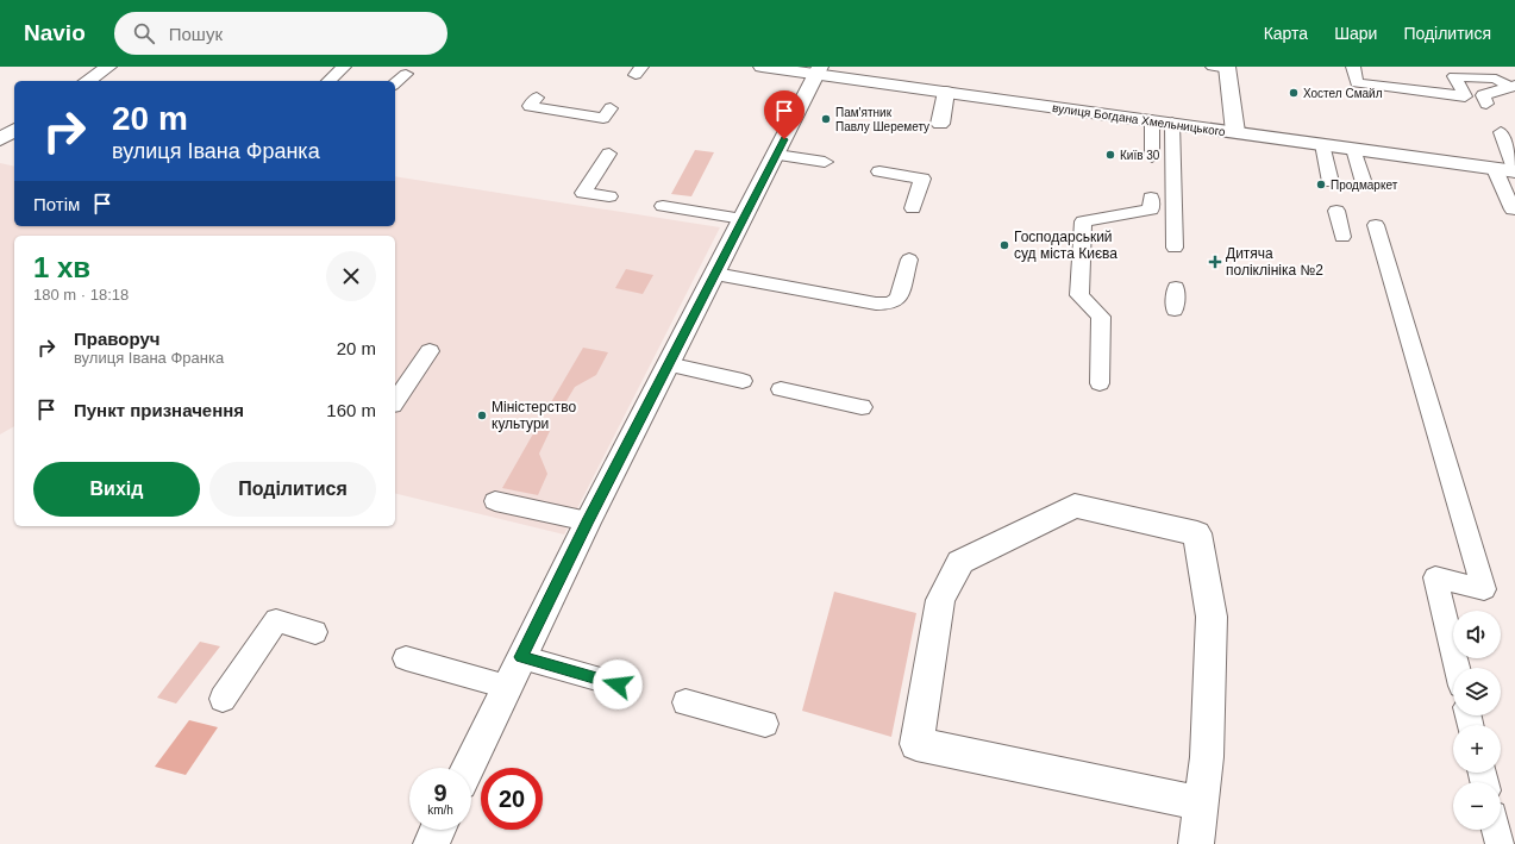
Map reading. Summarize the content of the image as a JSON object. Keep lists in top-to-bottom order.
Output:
{
  "streets": {
    "street": ["вулиця Богдана Хмельницького"]
  },
  "places": {
    "other": [
      "Хостел Смайл",
      "Пам'ятник Павлу Шеремету",
      "Київ 30",
      "Продмаркет",
      "Господарський суд міста Києва",
      "Міністерство культури"
    ],
    "health": ["Дитяча поліклініка №2"]
  },
  "page": {
    "header": "Navio",
    "search": "Пошук",
    "nav": ["Карта", "Шари", "Поділитися"],
    "turn": ["20 m", "вулиця Івана Франка"],
    "then": "Потім",
    "heading": ["1 хв", "180 m · 18:18"],
    "list": [
      {
        "name": "Праворуч",
        "note": "вулиця Івана Франка",
        "value": "20 m"
      },
      {
        "name": "Пункт призначення",
        "value": "160 m"
      }
    ],
    "buttons": ["Вихід", "Поділитися"],
    "map_buttons": ["+", "−"],
    "speed": "9 km/h",
    "limit": "20"
  }
}
